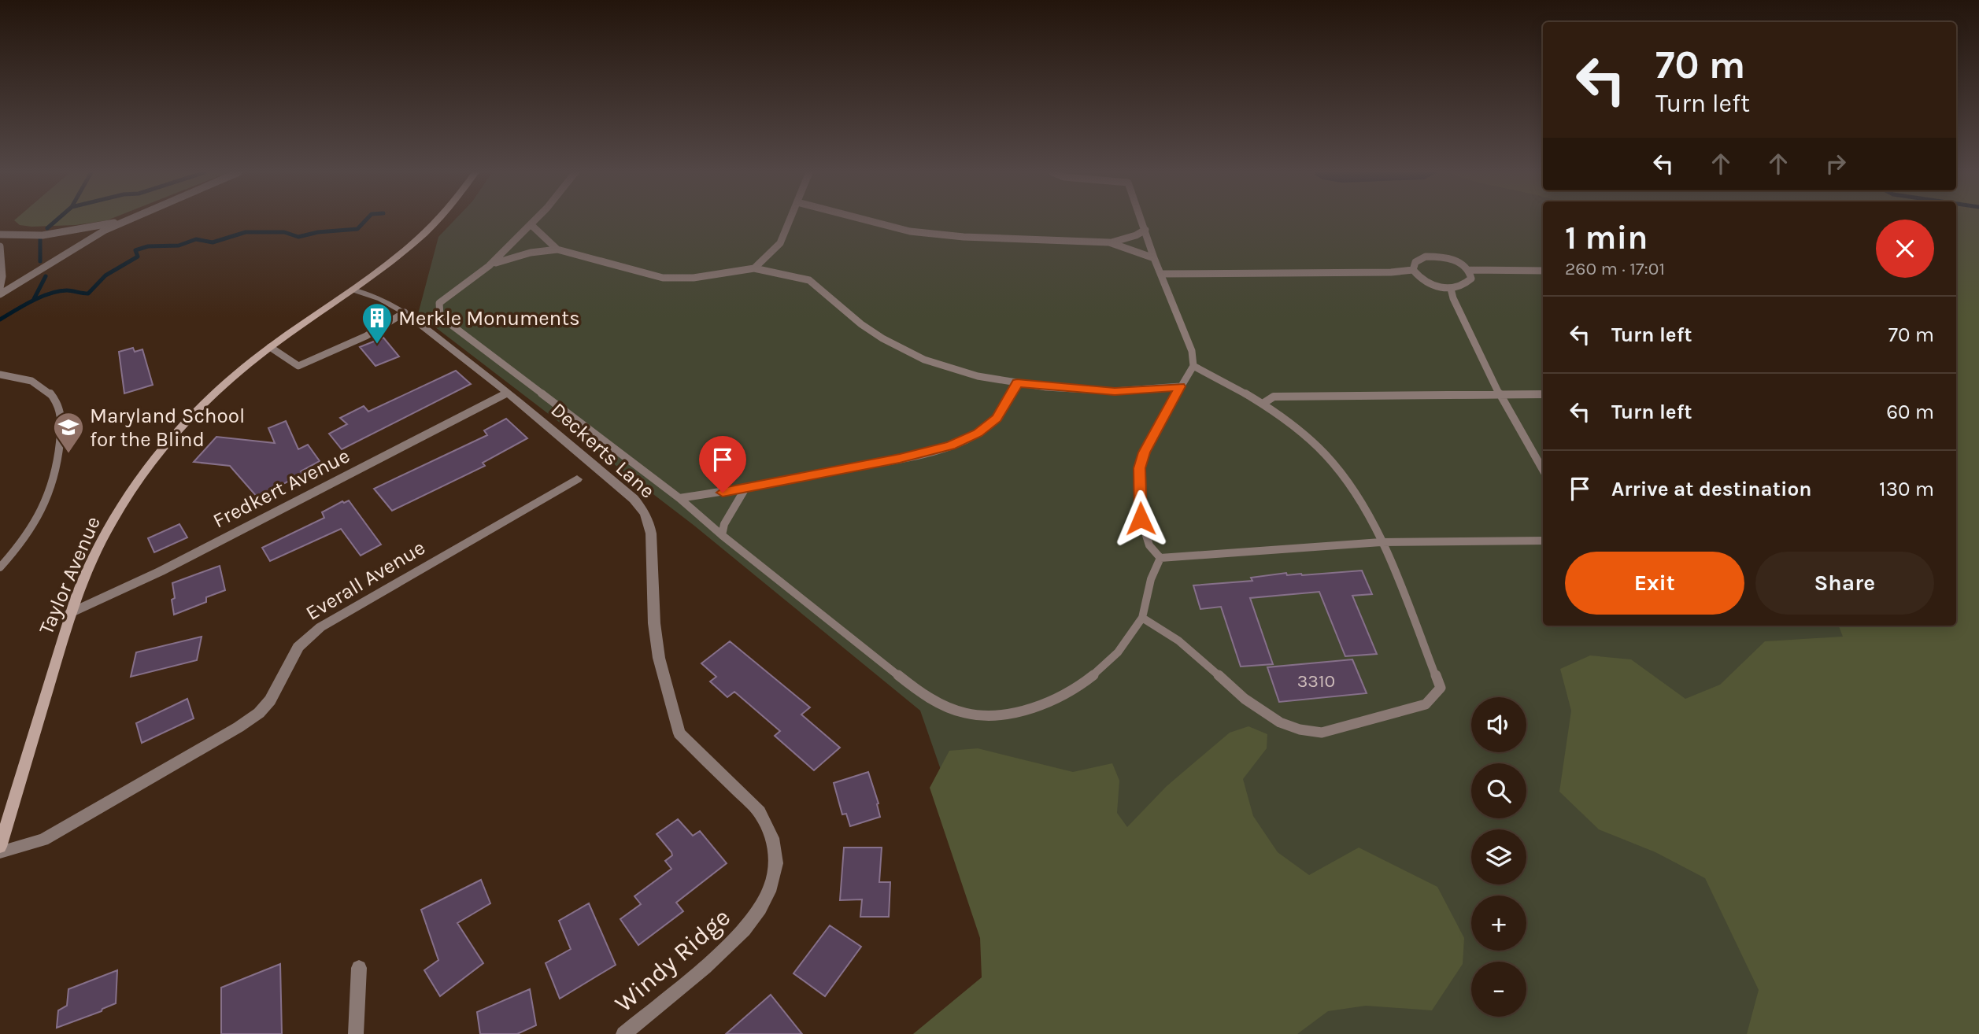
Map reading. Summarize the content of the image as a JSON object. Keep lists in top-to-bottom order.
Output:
{
  "streets": {
    "main road": ["Taylor Avenue"],
    "street": [
      "Deckerts Lane",
      "Fredkert Avenue",
      "Everall Avenue",
      "Windy Ridge"
    ]
  },
  "crossings": [
    ["Deckerts Lane", "Fredkert Avenue"],
    ["Deckerts Lane", "Taylor Avenue"],
    ["Deckerts Lane", "Windy Ridge"],
    ["Fredkert Avenue", "Taylor Avenue"]
  ],
  "places": {
    "building": ["Merkle Monuments"],
    "school or university": ["Maryland School for the Blind"]
  },
  "house_numbers": ["3310"],
  "page": {
    "turn": ["70 m", "Turn left"],
    "heading": ["1 min", "260 m · 17:01"],
    "list": [
      {
        "name": "Turn left",
        "value": "70 m"
      },
      {
        "name": "Turn left",
        "value": "60 m"
      },
      {
        "name": "Arrive at destination",
        "value": "130 m"
      }
    ],
    "buttons": ["Exit", "Share"],
    "map_buttons": ["+", "−"]
  }
}
